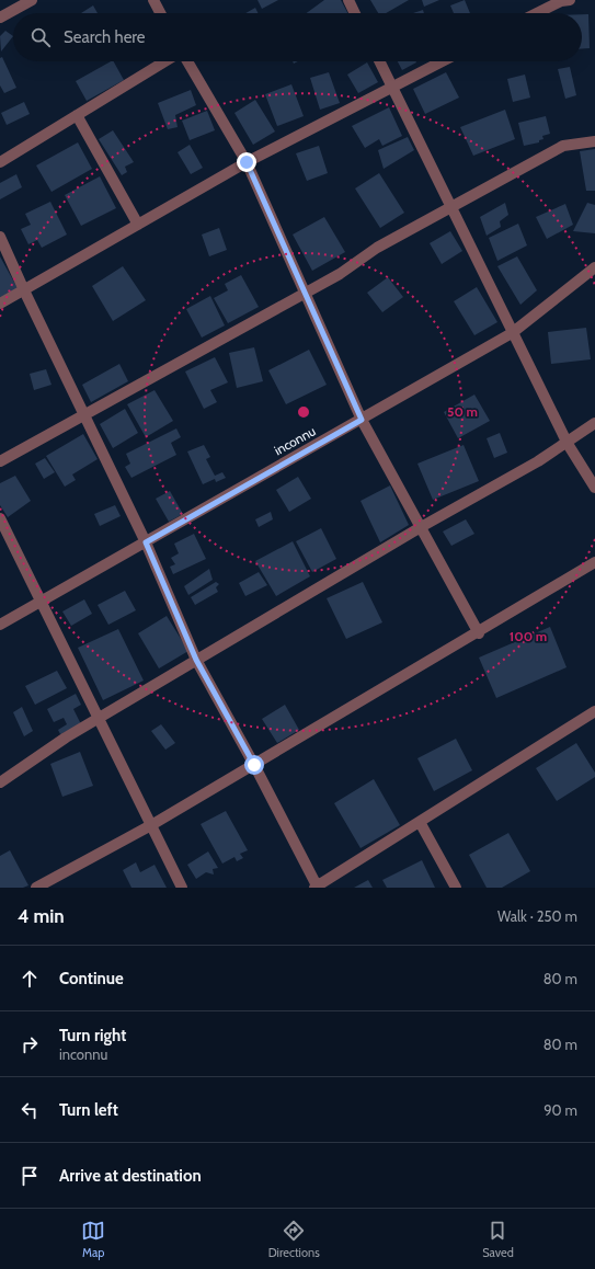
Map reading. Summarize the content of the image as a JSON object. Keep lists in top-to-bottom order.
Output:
{
  "streets": {
    "street": ["inconnu"]
  },
  "page": {
    "search": "Search here",
    "heading": ["4 min", "Walk · 250 m"],
    "list": [
      ["Continue", "80 m"],
      ["Turn right", "inconnu", "80 m"],
      ["Turn left", "90 m"],
      "Arrive at destination"
    ],
    "nav": ["Map", "Directions", "Saved"]
  },
  "rings": ["50 m", "100 m"]
}
